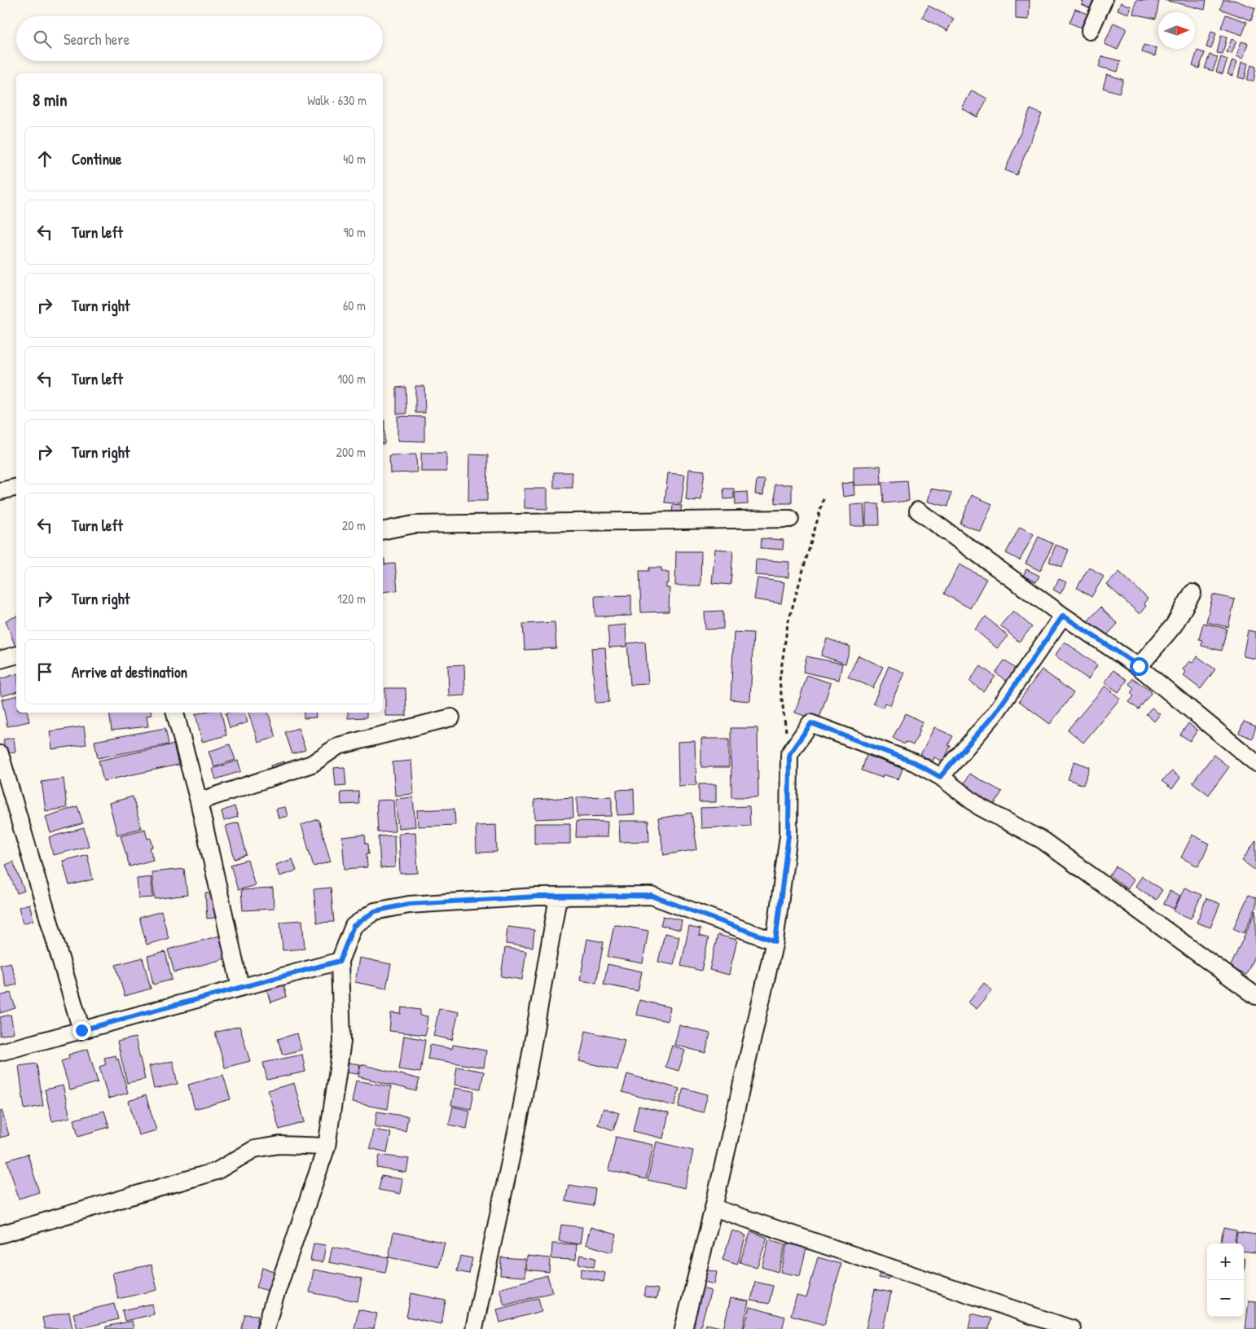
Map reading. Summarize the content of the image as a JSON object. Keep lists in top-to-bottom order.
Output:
{
  "north": "right",
  "page": {
    "search": "Search here",
    "heading": ["8 min", "Walk · 630 m"],
    "list": [
      ["Continue", "40 m"],
      ["Turn left", "90 m"],
      ["Turn right", "60 m"],
      ["Turn left", "100 m"],
      ["Turn right", "200 m"],
      ["Turn left", "20 m"],
      ["Turn right", "120 m"],
      "Arrive at destination"
    ],
    "map_buttons": ["+", "−"]
  }
}
